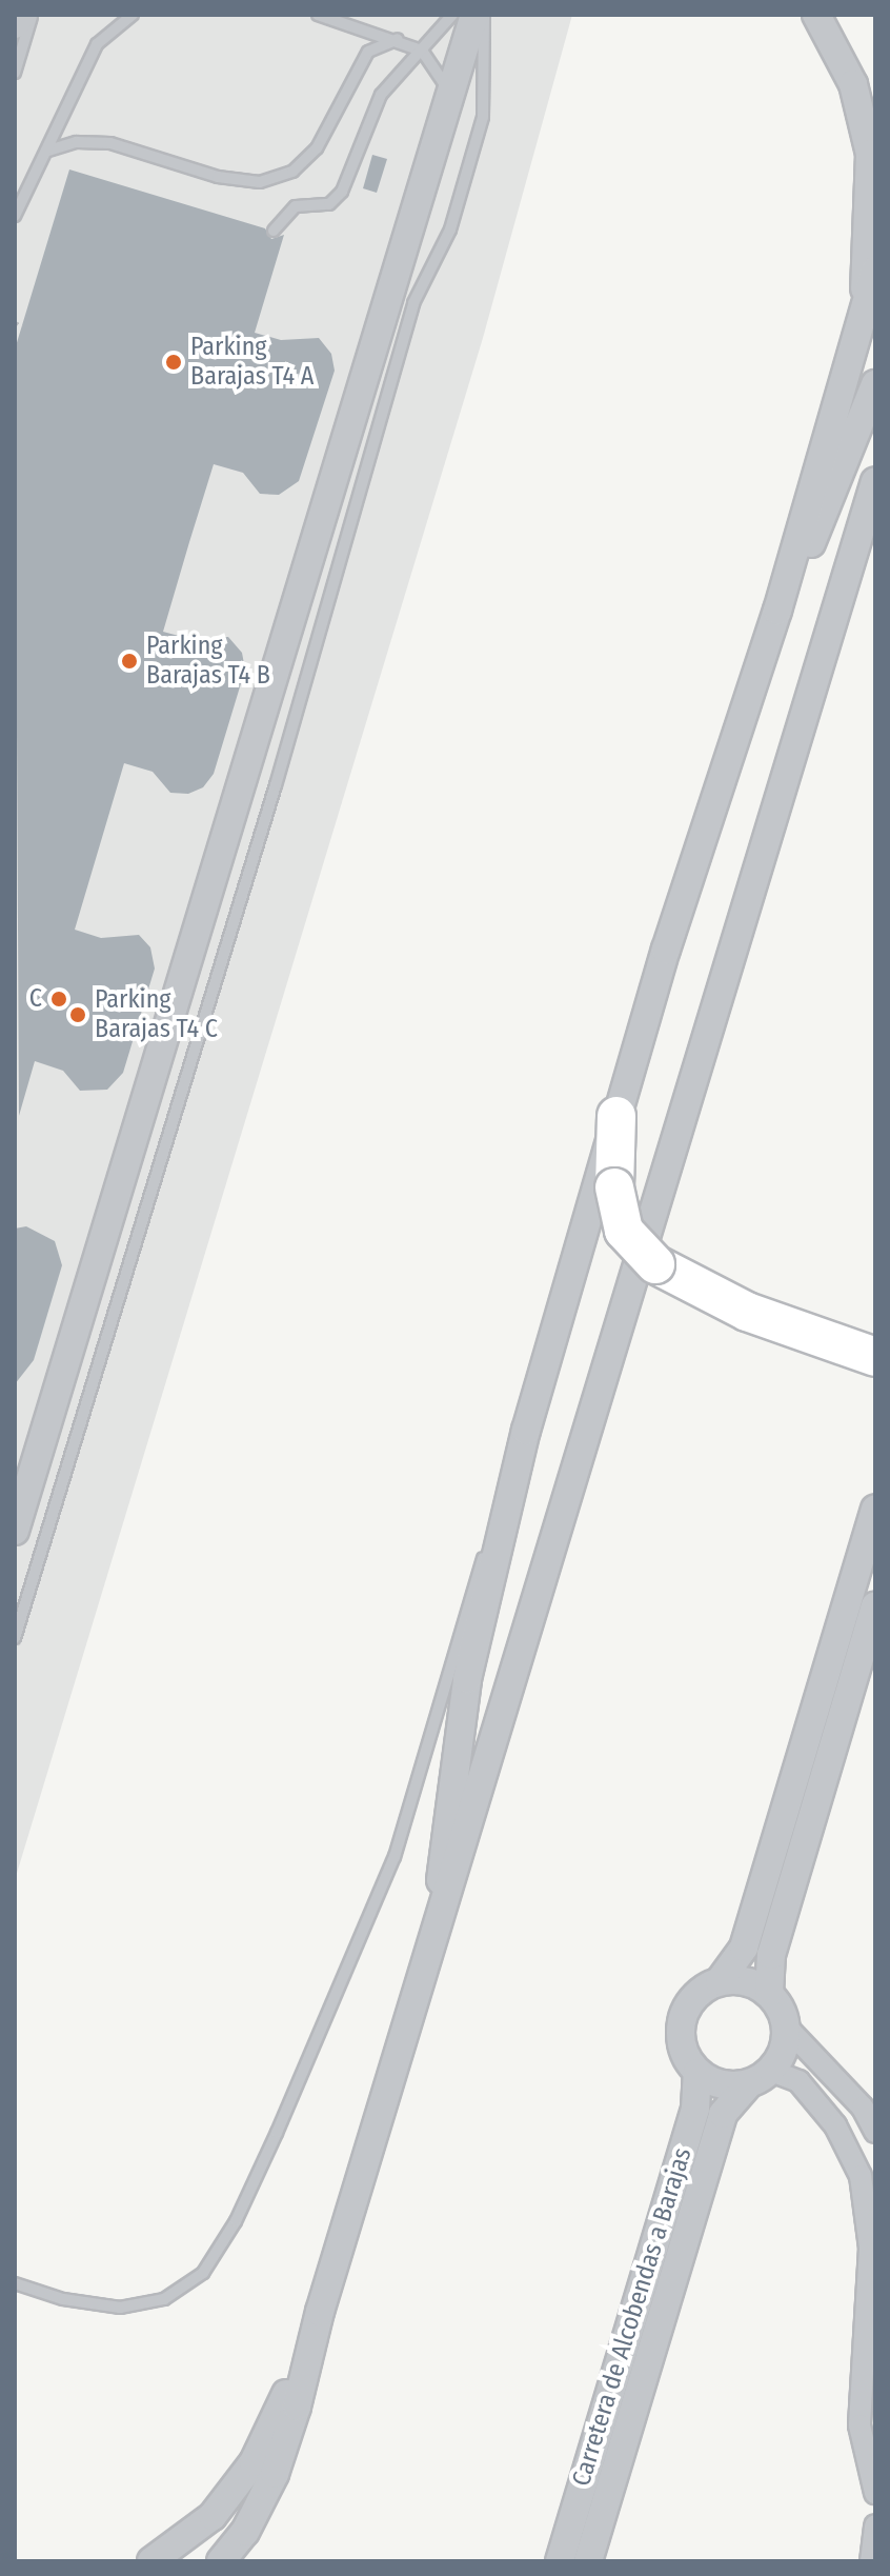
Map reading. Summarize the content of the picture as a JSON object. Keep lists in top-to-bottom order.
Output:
{
  "streets": {
    "street": ["Carretera de Alcobendas a Barajas"]
  },
  "places": [
    "Parking Barajas T4 A",
    "Parking Barajas T4 B",
    "C",
    "Parking Barajas T4 C"
  ]
}
